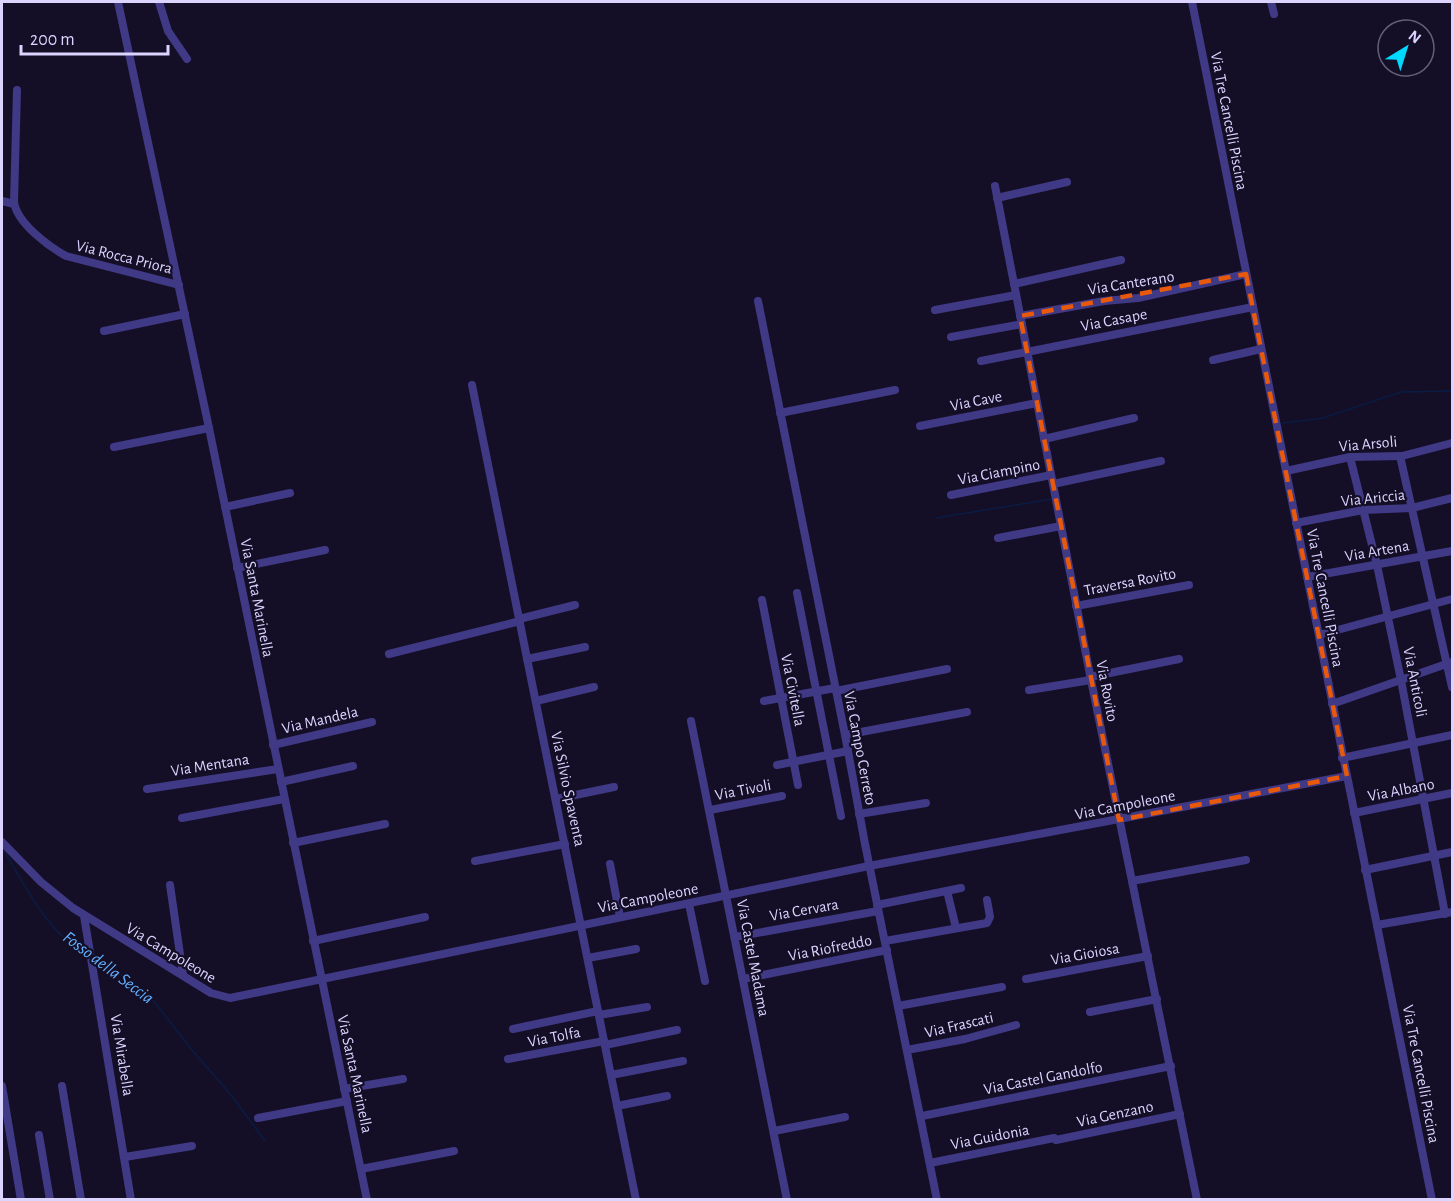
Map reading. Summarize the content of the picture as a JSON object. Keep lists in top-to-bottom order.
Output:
{
  "streets": {
    "street": [
      "Via Tre Cancelli Piscina",
      "Via Rocca Priora",
      "Via Canterano",
      "Via Casape",
      "Via Cave",
      "Via Arsoli",
      "Via Ciampino",
      "Via Ariccia",
      "Via Artena",
      "Traversa Rovito",
      "Via Santa Marinella",
      "Via Anticoli",
      "Via Civitella",
      "Via Rovito",
      "Via Mandela",
      "Via Campo Cerreto",
      "Via Mentana",
      "Via Silvio Spaventa",
      "Via Tivoli",
      "Via Albano",
      "Via Campoleone",
      "Via Cervara",
      "Via Riofreddo",
      "Via Gioiosa",
      "Via Castel Madama",
      "Via Frascati",
      "Via Tolfa",
      "Via Mirabella",
      "Via Castel Gandolfo",
      "Via Genzano",
      "Via Guidonia"
    ]
  },
  "crossings": [
    ["Via Tre Cancelli Piscina", "Via Canterano"],
    ["Via Tre Cancelli Piscina", "Via Casape"],
    ["Via Tre Cancelli Piscina", "Via Arsoli"],
    ["Via Tre Cancelli Piscina", "Via Ariccia"],
    ["Via Tre Cancelli Piscina", "Via Artena"],
    ["Via Tre Cancelli Piscina", "Via Albano"],
    ["Via Tre Cancelli Piscina", "Via Campoleone"],
    ["Via Rocca Priora", "Via Santa Marinella"],
    ["Via Canterano", "Via Rovito"],
    ["Via Casape", "Via Rovito"],
    ["Via Cave", "Via Rovito"],
    ["Via Arsoli", "Via Anticoli"],
    ["Via Ciampino", "Via Rovito"],
    ["Via Ariccia", "Via Anticoli"],
    ["Via Artena", "Via Anticoli"],
    ["Traversa Rovito", "Via Rovito"],
    ["Via Santa Marinella", "Via Mandela"],
    ["Via Santa Marinella", "Via Mentana"],
    ["Via Santa Marinella", "Via Campoleone"],
    ["Via Anticoli", "Via Albano"],
    ["Via Rovito", "Via Campoleone"],
    ["Via Rovito", "Via Gioiosa"],
    ["Via Rovito", "Via Castel Gandolfo"],
    ["Via Rovito", "Via Genzano"],
    ["Via Campo Cerreto", "Via Campoleone"],
    ["Via Campo Cerreto", "Via Cervara"],
    ["Via Campo Cerreto", "Via Riofreddo"],
    ["Via Campo Cerreto", "Via Frascati"],
    ["Via Campo Cerreto", "Via Castel Gandolfo"],
    ["Via Campo Cerreto", "Via Guidonia"],
    ["Via Silvio Spaventa", "Via Campoleone"],
    ["Via Silvio Spaventa", "Via Tolfa"],
    ["Via Tivoli", "Via Castel Madama"],
    ["Via Campoleone", "Via Castel Madama"],
    ["Via Campoleone", "Via Mirabella"],
    ["Via Cervara", "Via Castel Madama"],
    ["Via Riofreddo", "Via Castel Madama"],
    ["Via Genzano", "Via Guidonia"]
  ],
  "water": ["Fosso della Seccia"],
  "scale_bar": "200 m",
  "north": "top right"
}
